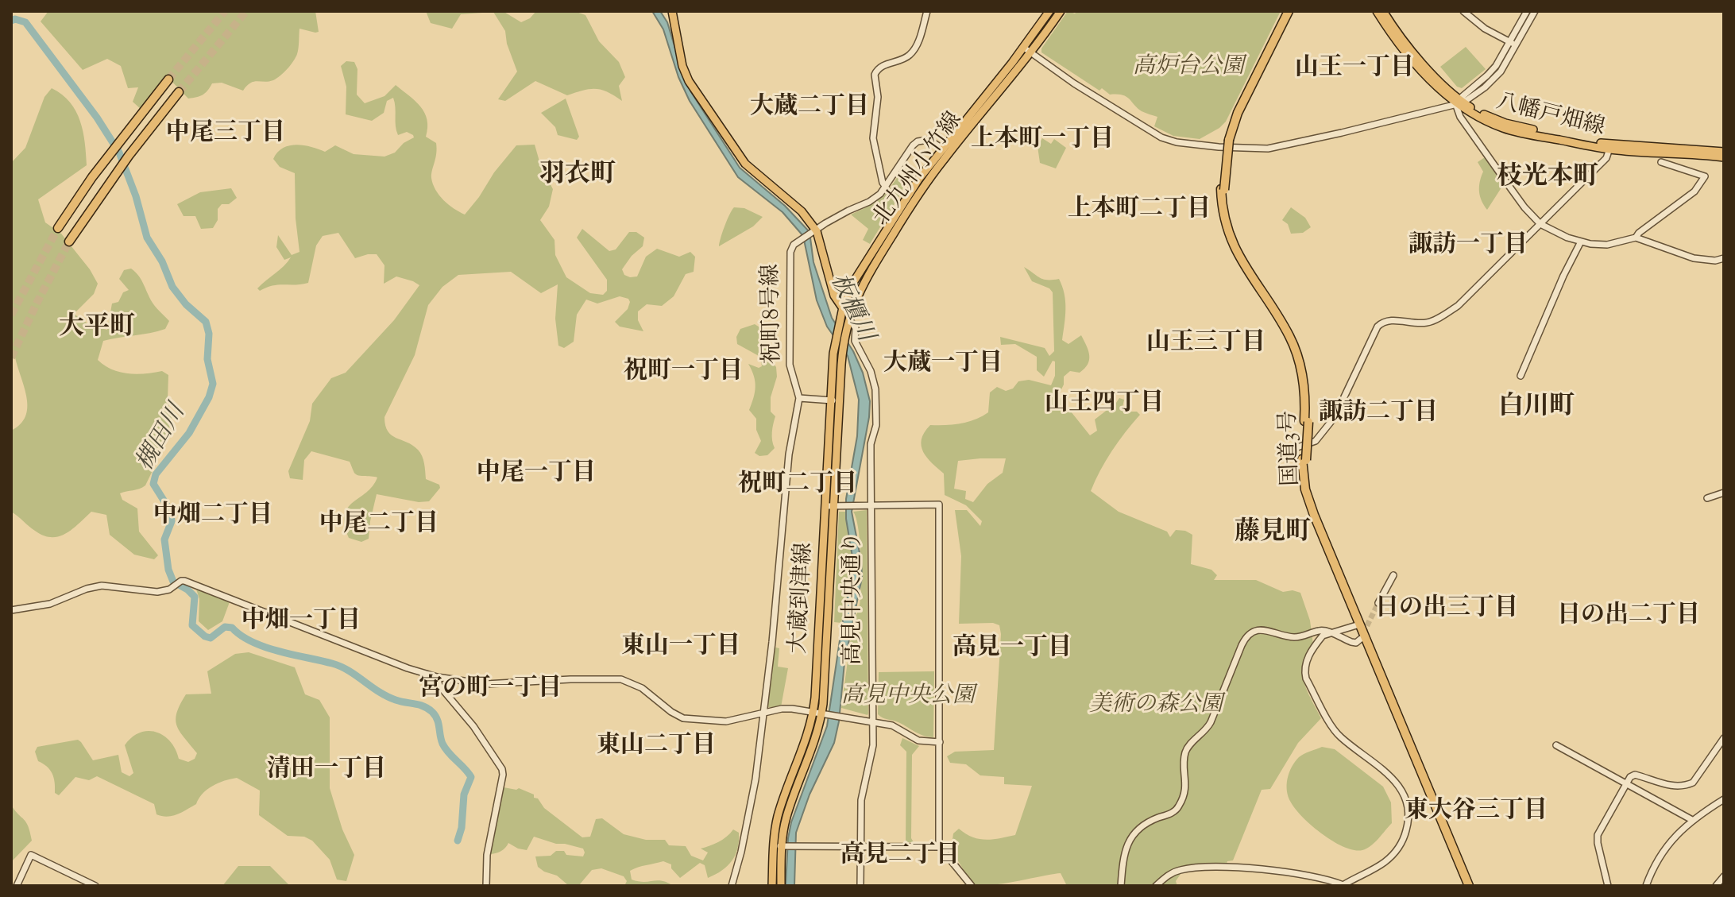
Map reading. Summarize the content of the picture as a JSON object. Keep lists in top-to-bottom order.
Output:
{
  "streets": {
    "highway": ["国道3号"],
    "main road": ["八幡戸畑線", "北九州小竹線", "大蔵到津線"],
    "street": ["祝町8号線", "高見中央通り"]
  },
  "crossings": [
    ["北九州小竹線", "大蔵到津線"],
    ["北九州小竹線", "高見中央通り"],
    ["大蔵到津線", "高見中央通り"]
  ],
  "districts": [
    "山王一丁目",
    "大蔵二丁目",
    "中尾三丁目",
    "上本町一丁目",
    "羽衣町",
    "枝光本町",
    "上本町二丁目",
    "諏訪一丁目",
    "大平町",
    "山王三丁目",
    "大蔵一丁目",
    "祝町一丁目",
    "山王四丁目",
    "白川町",
    "諏訪二丁目",
    "中尾一丁目",
    "祝町二丁目",
    "中畑二丁目",
    "中尾二丁目",
    "藤見町",
    "日の出三丁目",
    "日の出二丁目",
    "中畑一丁目",
    "東山一丁目",
    "高見一丁目",
    "宮の町一丁目",
    "東山二丁目",
    "清田一丁目",
    "東大谷三丁目",
    "高見二丁目"
  ],
  "water": ["板櫃川", "槻田川"],
  "parks": ["高炉台公園", "高見中央公園", "美術の森公園"]
}
